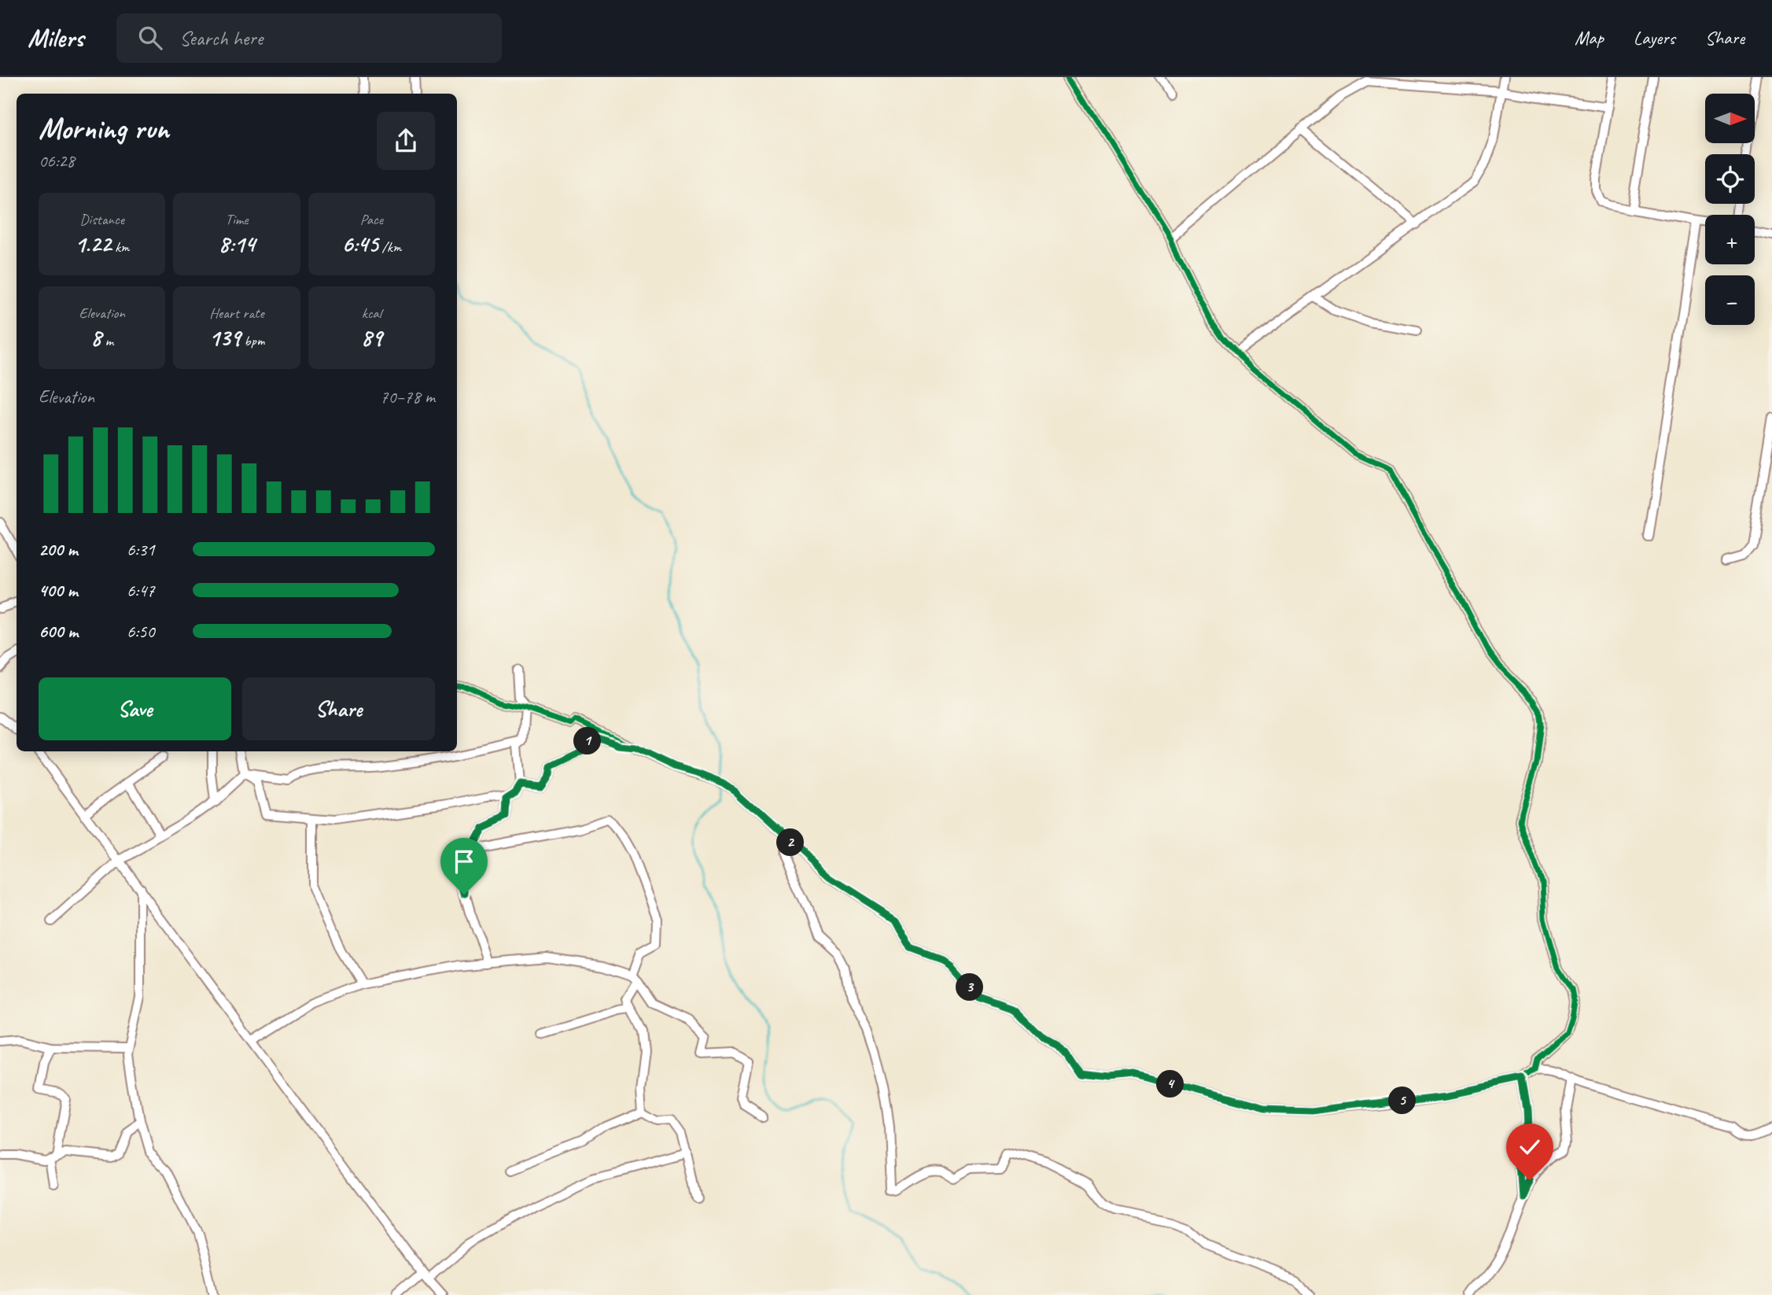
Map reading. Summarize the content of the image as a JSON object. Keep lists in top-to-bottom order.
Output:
{
  "north": "right",
  "page": {
    "header": "Milers",
    "search": "Search here",
    "nav": ["Map", "Layers", "Share"],
    "map_buttons": ["+", "−"],
    "heading": ["Morning run", "06:28"],
    "stats": [
      ["Distance", "1.22 km"],
      ["Time", "8:14"],
      ["Pace", "6:45 /km"],
      ["Elevation", "8 m"],
      ["Heart rate", "139 bpm"],
      ["kcal", "89"]
    ],
    "chart": ["Elevation", "70–78 m"],
    "list": [
      {
        "name": "200 m",
        "note": "6:31"
      },
      {
        "name": "400 m",
        "note": "6:47"
      },
      {
        "name": "600 m",
        "note": "6:50"
      }
    ],
    "buttons": ["Save", "Share"],
    "pins": [
      "1",
      "2",
      "3",
      "4",
      "5"
    ]
  }
}
